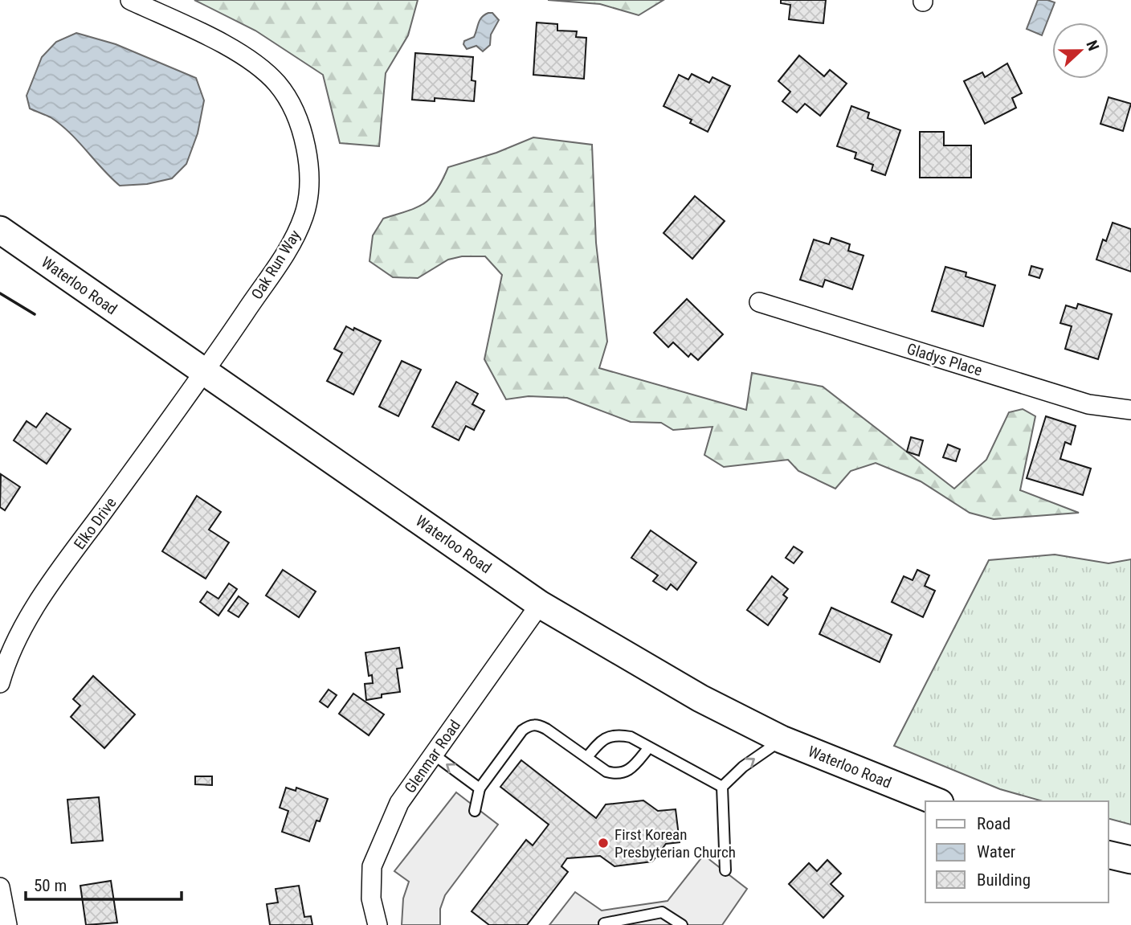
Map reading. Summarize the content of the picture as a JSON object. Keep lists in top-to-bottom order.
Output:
{
  "streets": {
    "main road": ["Waterloo Road"],
    "street": [
      "Oak Run Way",
      "Gladys Place",
      "Elko Drive",
      "Glenmar Road"
    ]
  },
  "crossings": [
    ["Oak Run Way", "Waterloo Road"],
    ["Oak Run Way", "Elko Drive"],
    ["Waterloo Road", "Elko Drive"],
    ["Waterloo Road", "Glenmar Road"]
  ],
  "places": ["First Korean Presbyterian Church"],
  "legend": ["Road", "Water", "Building"],
  "scale_bar": "50 m",
  "north": "right"
}
